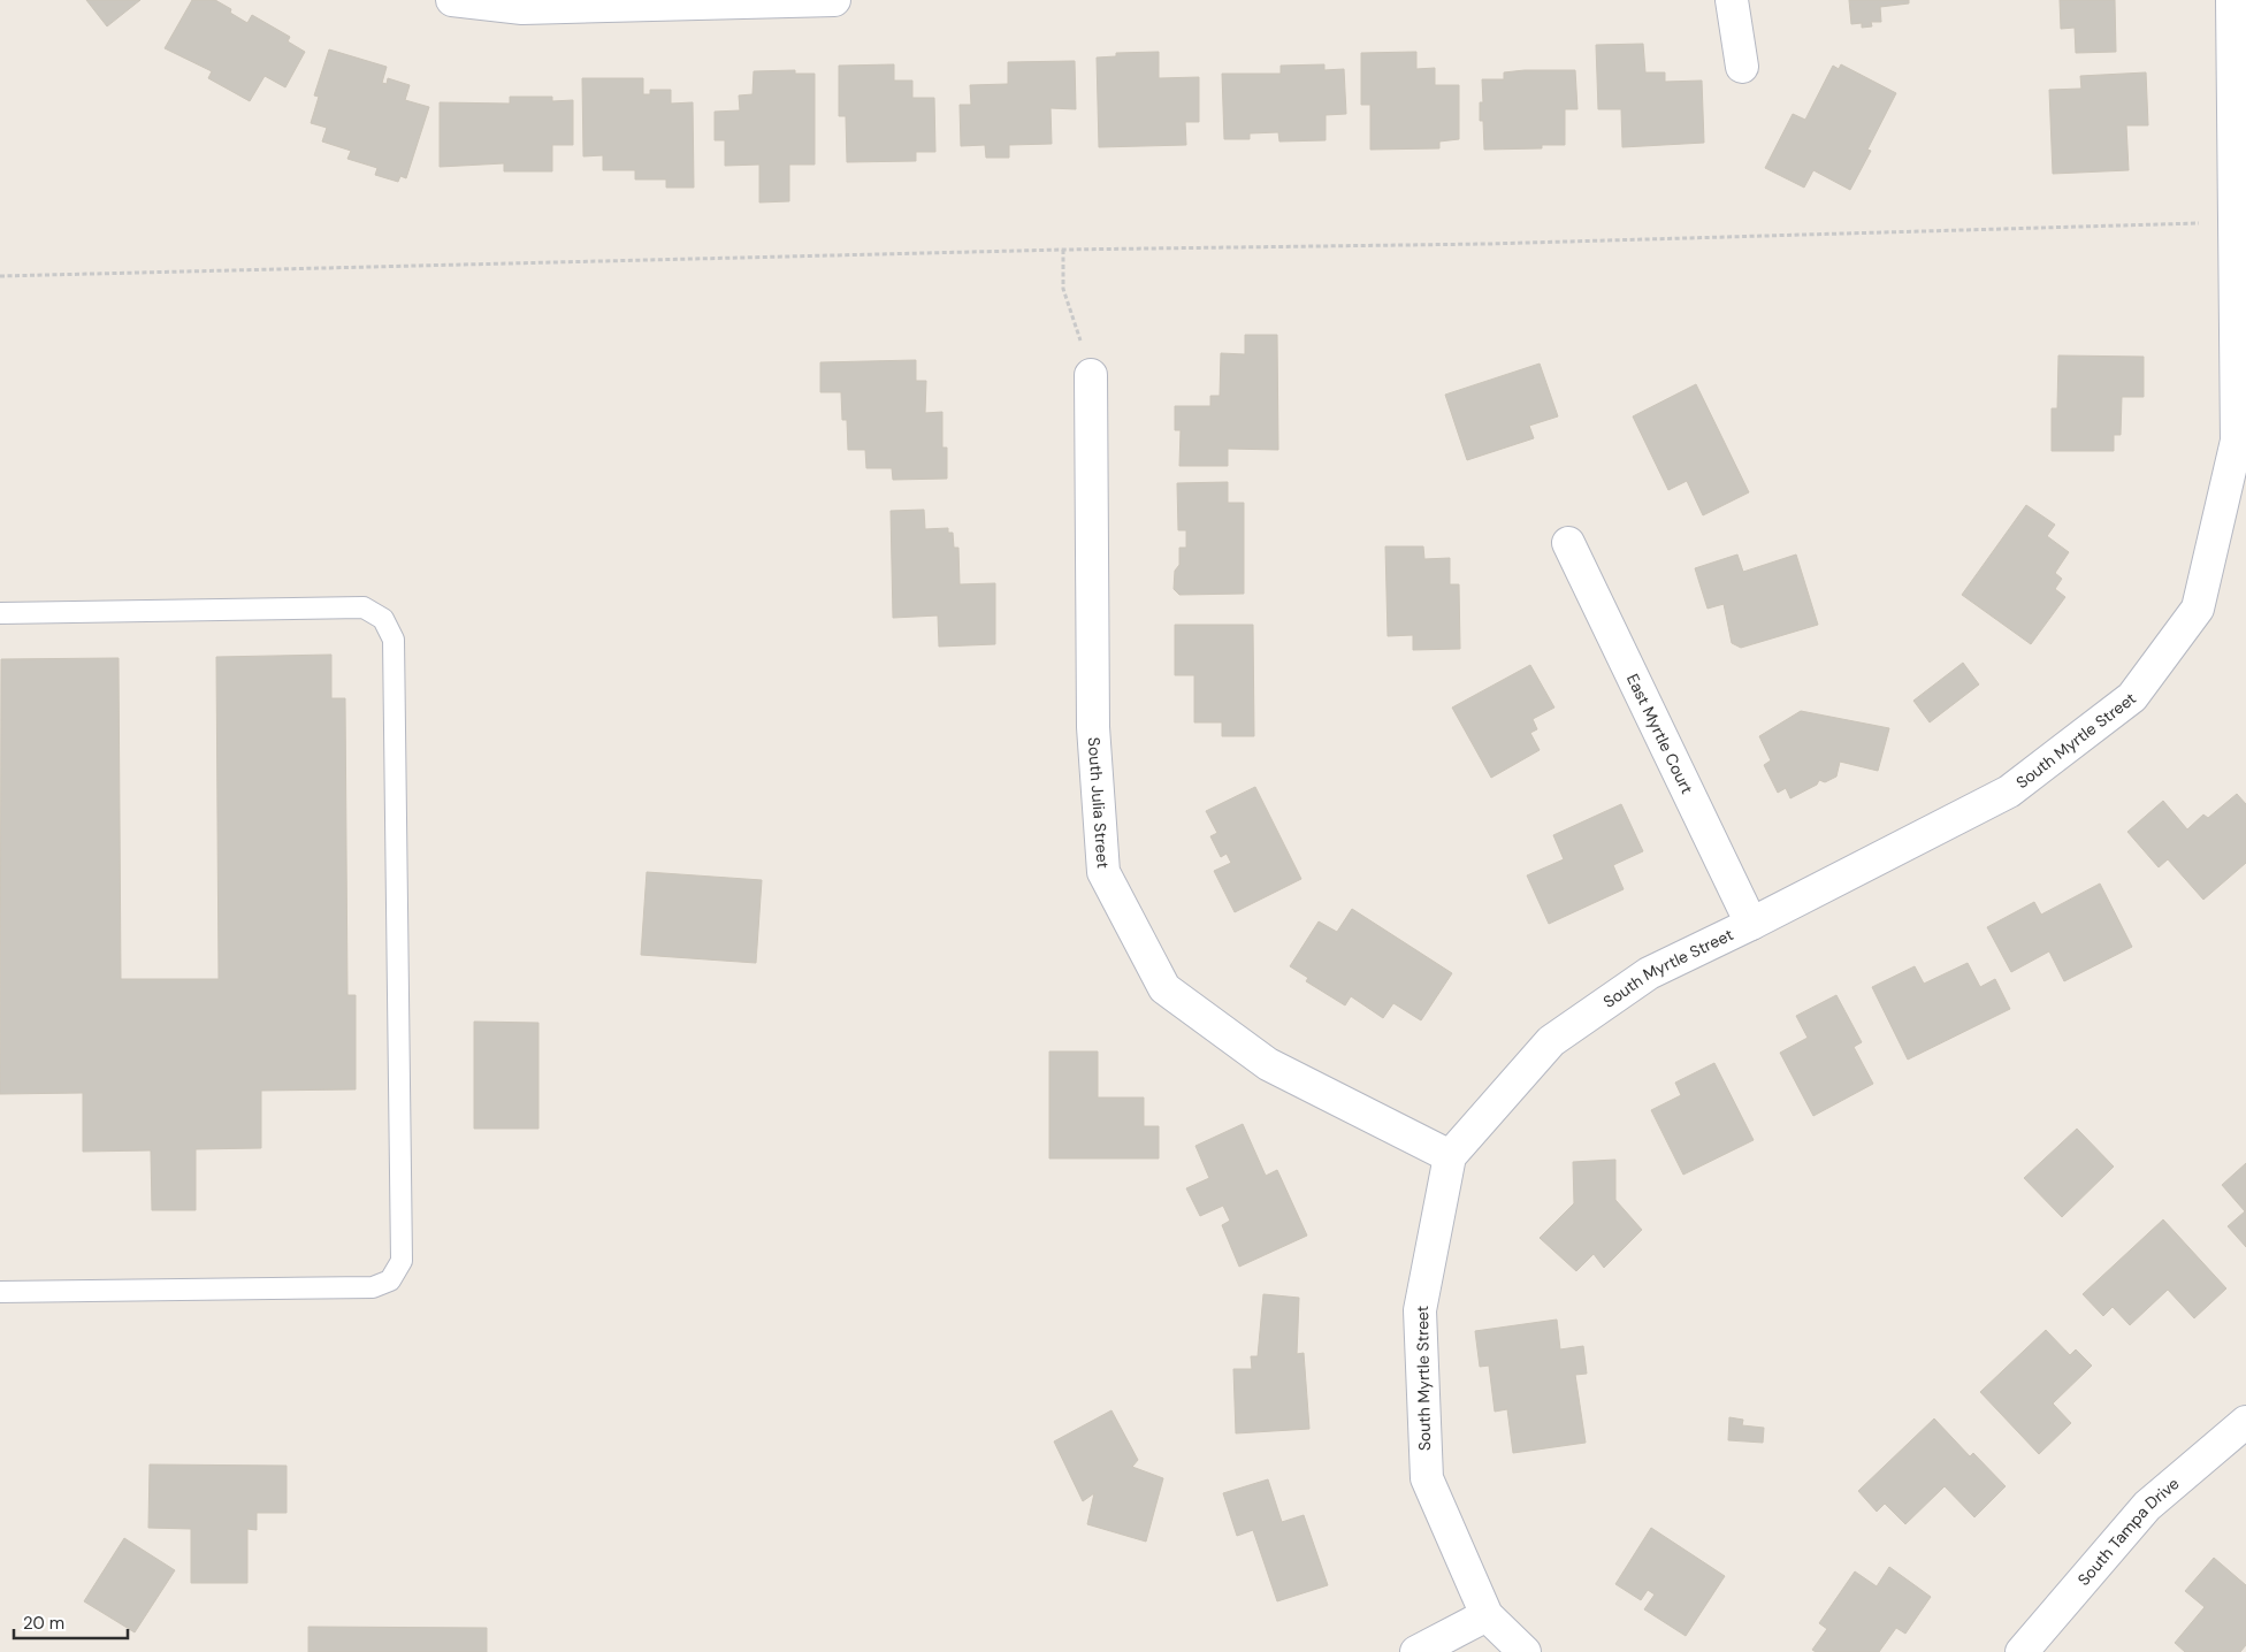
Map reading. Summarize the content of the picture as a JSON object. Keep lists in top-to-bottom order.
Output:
{
  "streets": {
    "street": [
      "East Myrtle Court",
      "South Myrtle Street",
      "South Julia Street",
      "South Tampa Drive"
    ]
  },
  "crossings": [
    ["East Myrtle Court", "South Myrtle Street"],
    ["South Myrtle Street", "South Julia Street"]
  ],
  "scale_bar": "20 m"
}
